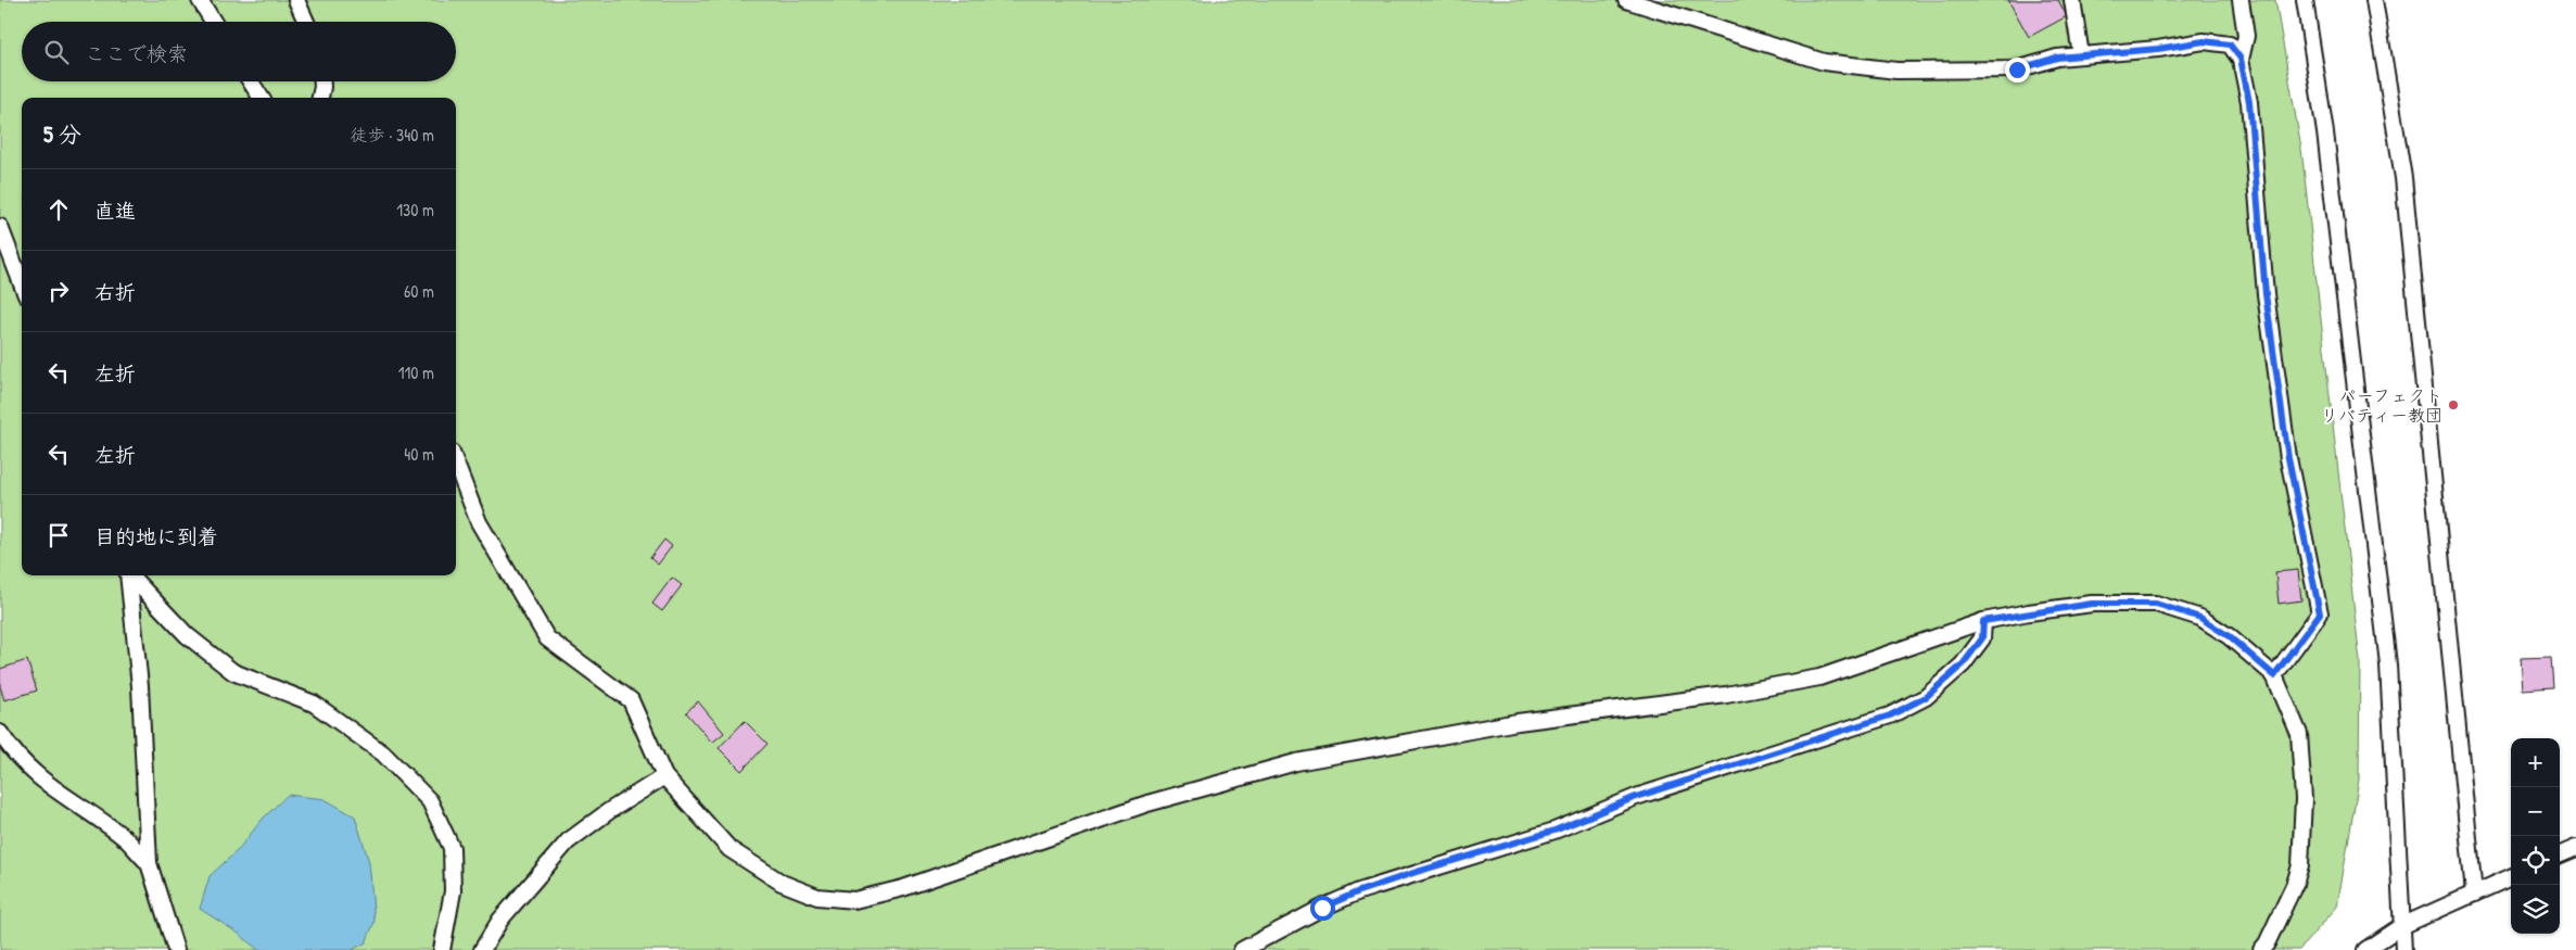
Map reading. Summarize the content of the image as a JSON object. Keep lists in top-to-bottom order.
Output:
{
  "places": ["パーフェクト リバティー教団"],
  "page": {
    "search": "ここで検索",
    "heading": ["5 分", "徒歩 · 340 m"],
    "list": [
      ["直進", "130 m"],
      ["右折", "60 m"],
      ["左折", "110 m"],
      ["左折", "40 m"],
      "目的地に到着"
    ],
    "map_buttons": ["+", "−"]
  }
}
